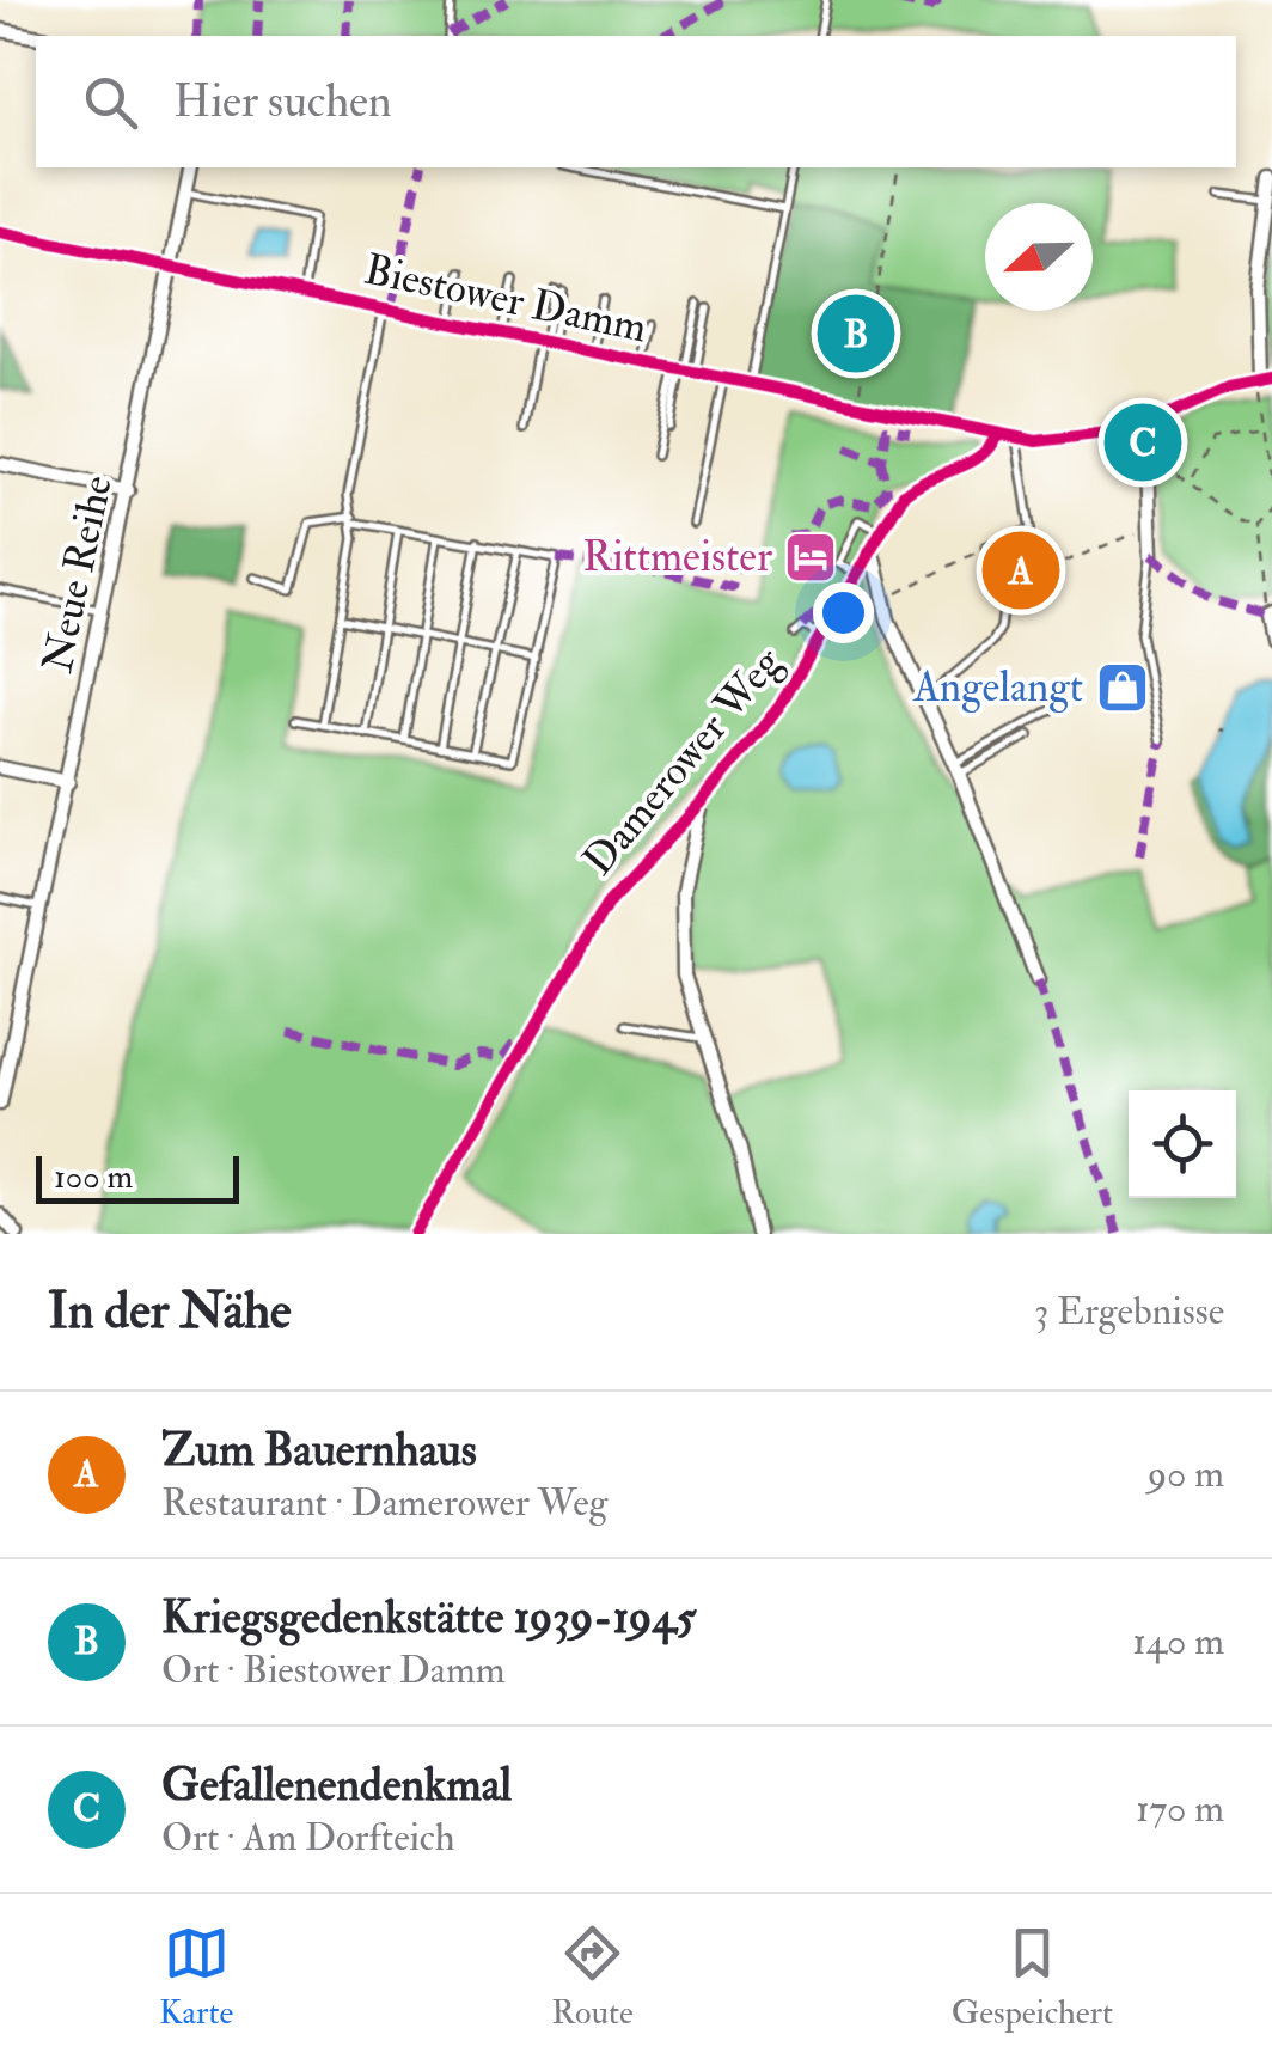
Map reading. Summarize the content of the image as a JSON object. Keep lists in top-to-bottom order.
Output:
{
  "streets": {
    "street": ["Biestower Damm", "Neue Reihe", "Damerower Weg"]
  },
  "crossings": [
    ["Biestower Damm", "Neue Reihe"],
    ["Biestower Damm", "Damerower Weg"]
  ],
  "places": {
    "hotel": ["Rittmeister"],
    "shop": ["Angelangt"]
  },
  "scale_bar": "100 m",
  "north": "left",
  "page": {
    "search": "Hier suchen",
    "pins": ["B", "C", "A"],
    "scale": "100 m",
    "heading": ["In der Nähe", "3 Ergebnisse"],
    "list": [
      {
        "mark": "A",
        "name": "Zum Bauernhaus",
        "note": "Restaurant · Damerower Weg",
        "value": "90 m"
      },
      {
        "mark": "B",
        "name": "Kriegsgedenkstätte 1939-1945",
        "note": "Ort · Biestower Damm",
        "value": "140 m"
      },
      {
        "mark": "C",
        "name": "Gefallenendenkmal",
        "note": "Ort · Am Dorfteich",
        "value": "170 m"
      }
    ],
    "nav": ["Karte", "Route", "Gespeichert"]
  }
}
